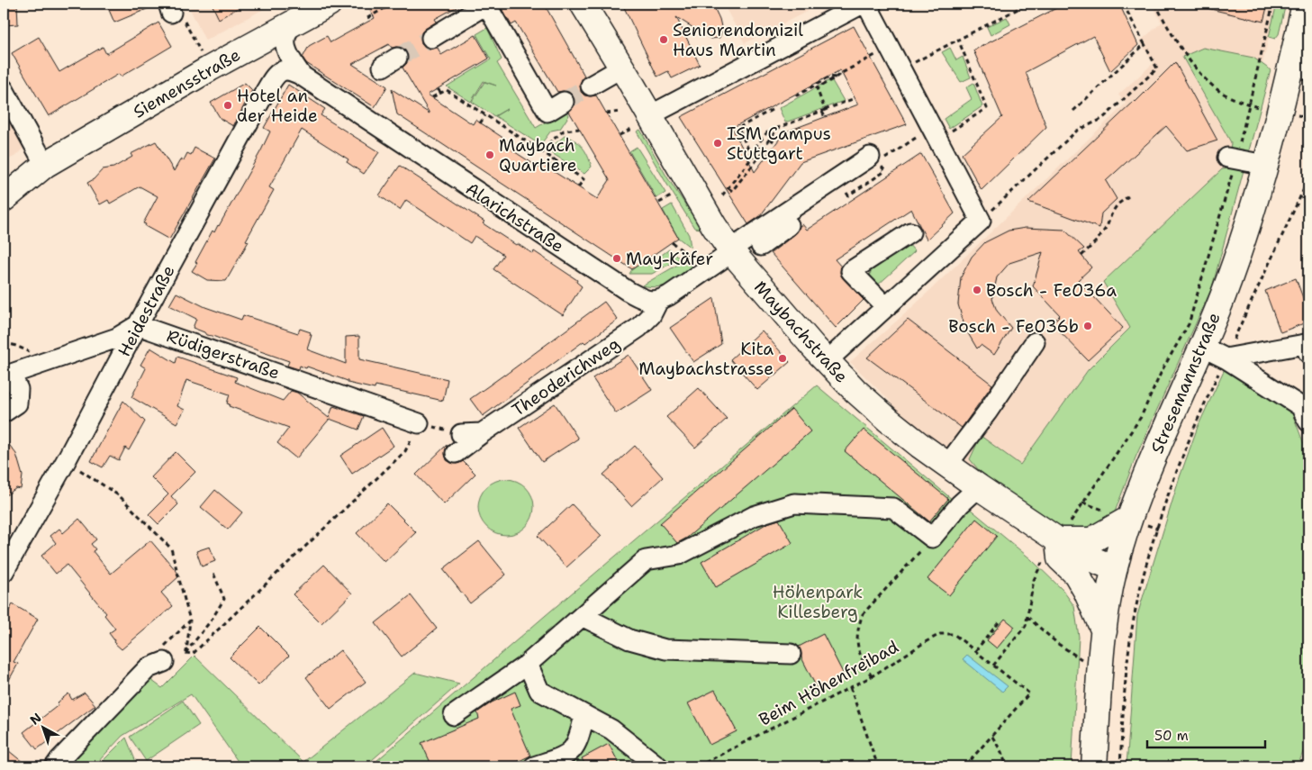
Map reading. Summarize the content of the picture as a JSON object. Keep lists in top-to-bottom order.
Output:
{
  "streets": {
    "main road": ["Siemensstraße", "Maybachstraße", "Stresemannstraße"],
    "street": [
      "Alarichstraße",
      "Heidestraße",
      "Rüdigerstraße",
      "Theoderichweg"
    ],
    "path": ["Beim Höhenfreibad"]
  },
  "crossings": [
    ["Alarichstraße", "Heidestraße"],
    ["Alarichstraße", "Theoderichweg"],
    ["Heidestraße", "Rüdigerstraße"],
    ["Maybachstraße", "Stresemannstraße"]
  ],
  "parks": ["Höhenpark Killesberg"],
  "places": [
    "Seniorendomizil Haus Martin",
    "Hotel an der Heide",
    "ISM Campus Stuttgart",
    "Maybach Quartiere",
    "May-Käfer",
    "Bosch - Fe036a",
    "Bosch - Fe036b",
    "Kita Maybachstrasse"
  ],
  "scale_bar": "50 m",
  "north": "top left"
}
